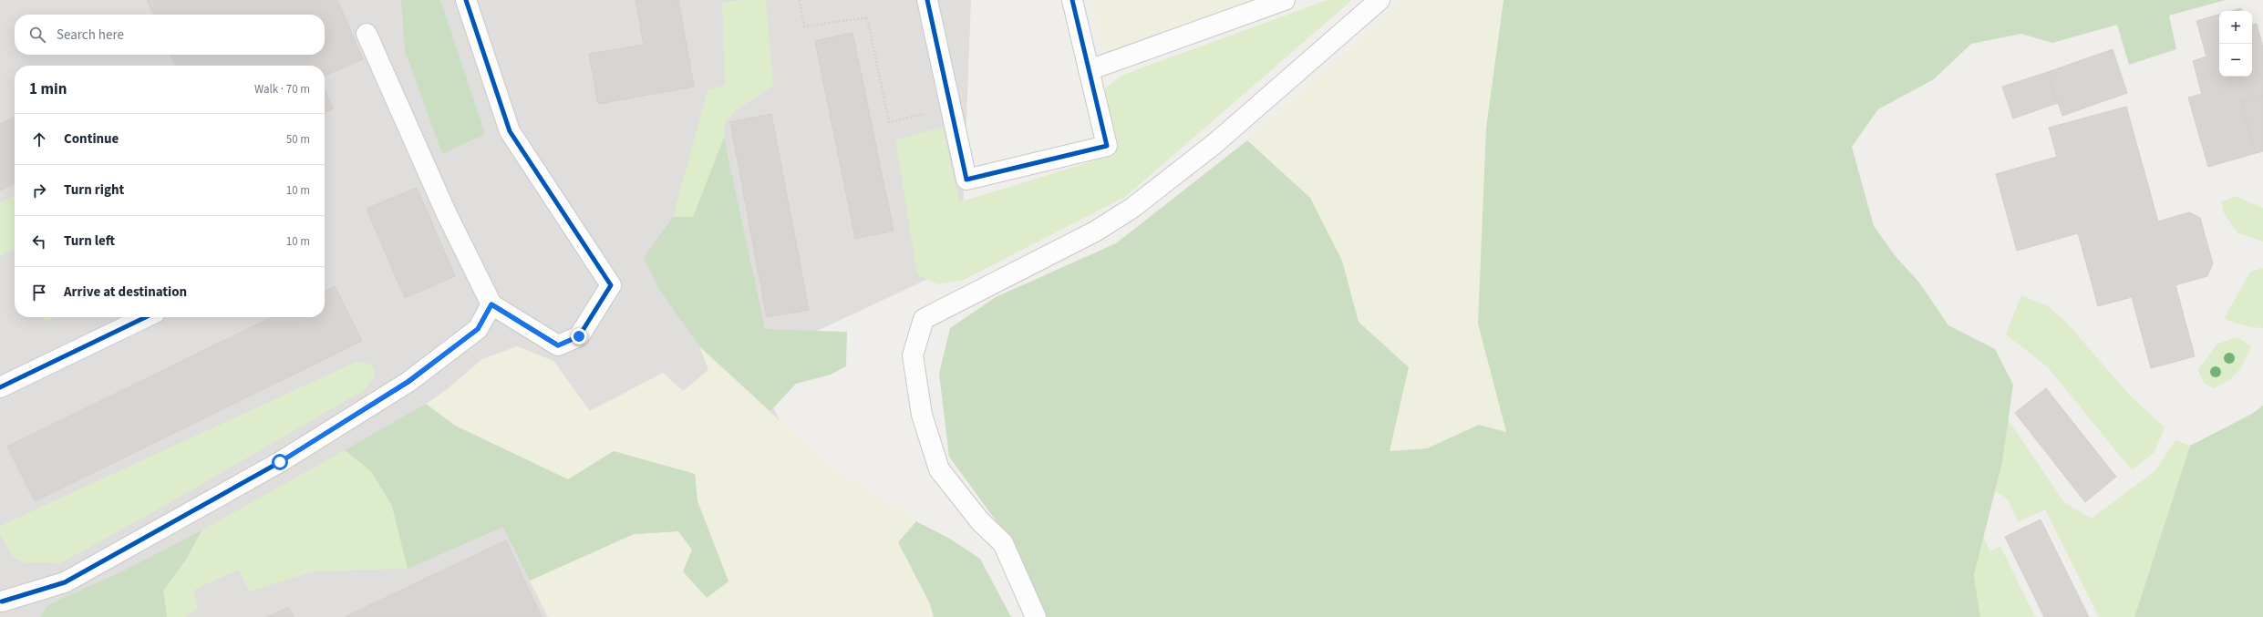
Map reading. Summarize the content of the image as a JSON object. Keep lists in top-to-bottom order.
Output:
{
  "page": {
    "map_buttons": ["+", "−"],
    "search": "Search here",
    "heading": ["1 min", "Walk · 70 m"],
    "list": [
      ["Continue", "50 m"],
      ["Turn right", "10 m"],
      ["Turn left", "10 m"],
      "Arrive at destination"
    ]
  }
}
